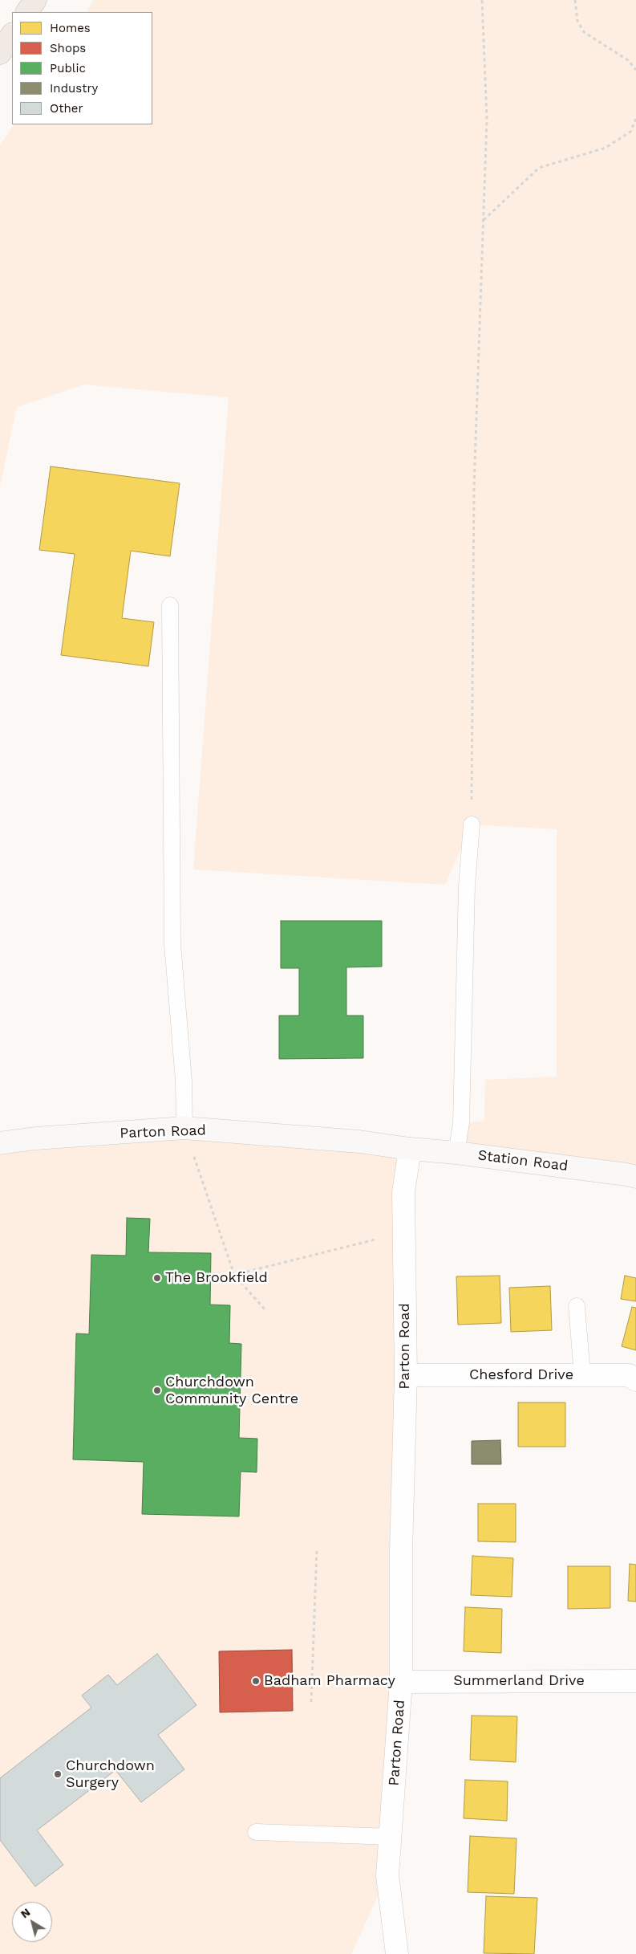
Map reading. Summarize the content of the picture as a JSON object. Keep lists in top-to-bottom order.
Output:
{
  "streets": {
    "street": [
      "Parton Road",
      "Station Road",
      "Chesford Drive",
      "Summerland Drive"
    ]
  },
  "crossings": [
    ["Parton Road", "Station Road"],
    ["Parton Road", "Chesford Drive"],
    ["Parton Road", "Summerland Drive"]
  ],
  "places": [
    "The Brookfield",
    "Churchdown Community Centre",
    "Badham Pharmacy",
    "Churchdown Surgery"
  ],
  "legend": [
    "Homes",
    "Shops",
    "Public",
    "Industry",
    "Other"
  ],
  "north": "top left"
}
